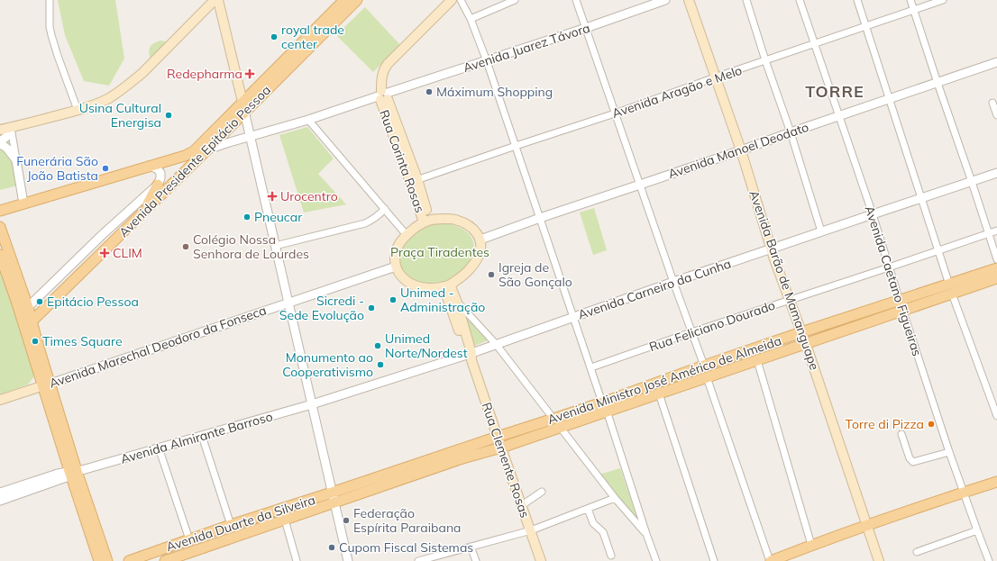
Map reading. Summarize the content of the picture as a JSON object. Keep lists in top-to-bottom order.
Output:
{
  "streets": {
    "main road": [
      "Avenida Presidente Epitácio Pessoa",
      "Rua Corinta Rosas",
      "Avenida Barão de Mamanguape",
      "Avenida Ministro José Américo de Almeida",
      "Rua Clemente Rosas",
      "Avenida Duarte da Silveira"
    ],
    "street": [
      "Avenida Juarez Távora",
      "Avenida Aragão e Melo",
      "Avenida Manoel Deodato",
      "Avenida Caetano Figueiras",
      "Avenida Carneiro da Cunha",
      "Rua Feliciano Dourado",
      "Avenida Marechal Deodoro da Fonseca",
      "Avenida Almirante Barroso"
    ]
  },
  "crossings": [
    ["Avenida Juarez Távora", "Avenida Presidente Epitácio Pessoa"],
    ["Avenida Juarez Távora", "Rua Corinta Rosas"],
    ["Avenida Aragão e Melo", "Rua Corinta Rosas"],
    ["Avenida Aragão e Melo", "Avenida Barão de Mamanguape"],
    ["Avenida Aragão e Melo", "Avenida Caetano Figueiras"],
    ["Avenida Manoel Deodato", "Rua Corinta Rosas"],
    ["Avenida Manoel Deodato", "Avenida Barão de Mamanguape"],
    ["Avenida Manoel Deodato", "Avenida Caetano Figueiras"],
    ["Avenida Manoel Deodato", "Avenida Marechal Deodoro da Fonseca"],
    ["Avenida Manoel Deodato", "Rua Clemente Rosas"],
    ["Rua Corinta Rosas", "Avenida Marechal Deodoro da Fonseca"],
    ["Rua Corinta Rosas", "Rua Clemente Rosas"],
    ["Avenida Barão de Mamanguape", "Avenida Carneiro da Cunha"],
    ["Avenida Barão de Mamanguape", "Rua Feliciano Dourado"],
    ["Avenida Barão de Mamanguape", "Avenida Ministro José Américo de Almeida"],
    ["Avenida Caetano Figueiras", "Avenida Carneiro da Cunha"],
    ["Avenida Caetano Figueiras", "Rua Feliciano Dourado"],
    ["Avenida Caetano Figueiras", "Avenida Ministro José Américo de Almeida"],
    ["Avenida Carneiro da Cunha", "Avenida Almirante Barroso"],
    ["Avenida Carneiro da Cunha", "Rua Clemente Rosas"],
    ["Avenida Marechal Deodoro da Fonseca", "Rua Clemente Rosas"],
    ["Avenida Ministro José Américo de Almeida", "Rua Clemente Rosas"],
    ["Avenida Ministro José Américo de Almeida", "Avenida Duarte da Silveira"]
  ],
  "districts": ["TORRE"],
  "parks": ["Praça Tiradentes"],
  "places": {
    "other": [
      "royal trade center",
      "Máximum Shopping",
      "Usina Cultural Energisa",
      "Funerária São João Batista",
      "Pneucar",
      "Colégio Nossa Senhora de Lourdes",
      "Igreja de São Gonçalo",
      "Unimed - Administração",
      "Epitácio Pessoa",
      "Sicredi - Sede Evolução",
      "Times Square",
      "Unimed Norte/Nordest",
      "Monumento ao Cooperativismo",
      "Torre di Pizza",
      "Federação Espírita Paraibana",
      "Cupom Fiscal Sistemas"
    ],
    "health": ["Redepharma", "Urocentro", "CLIM"]
  }
}
